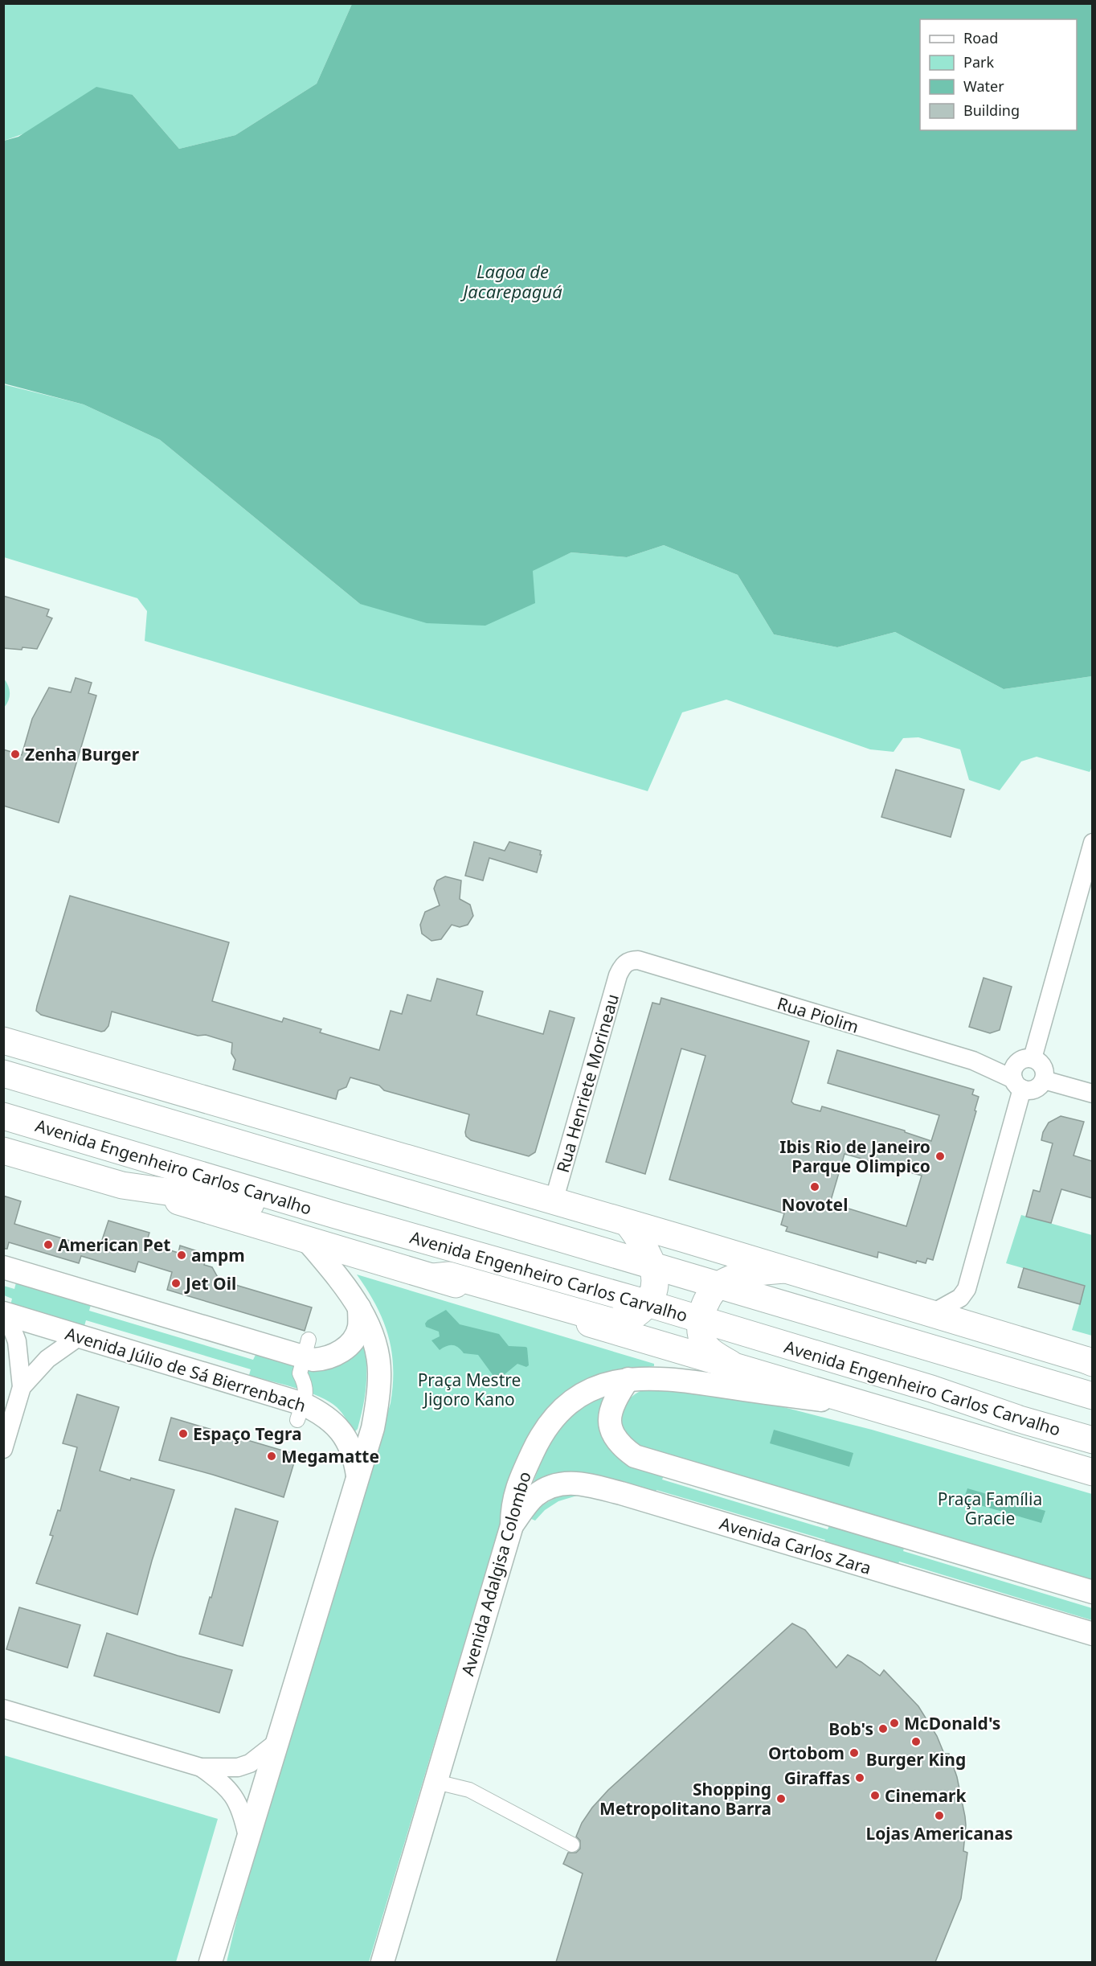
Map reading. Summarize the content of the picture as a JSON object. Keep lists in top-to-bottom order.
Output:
{
  "streets": {
    "main road": ["Avenida Engenheiro Carlos Carvalho"],
    "street": [
      "Rua Piolim",
      "Rua Henriete Morineau",
      "Avenida Júlio de Sá Bierrenbach",
      "Avenida Carlos Zara",
      "Avenida Adalgisa Colombo"
    ]
  },
  "crossings": [
    ["Rua Piolim", "Rua Henriete Morineau"],
    ["Avenida Engenheiro Carlos Carvalho", "Avenida Adalgisa Colombo"],
    ["Avenida Carlos Zara", "Avenida Adalgisa Colombo"]
  ],
  "water": ["Lagoa de Jacarepaguá"],
  "parks": ["Praça Mestre Jigoro Kano", "Praça Família Gracie"],
  "places": [
    "Zenha Burger",
    "Ibis Rio de Janeiro Parque Olimpico",
    "Novotel",
    "American Pet",
    "ampm",
    "Jet Oil",
    "Espaço Tegra",
    "Megamatte",
    "McDonald's",
    "Bob's",
    "Burger King",
    "Ortobom",
    "Giraffas",
    "Cinemark",
    "Shopping Metropolitano Barra",
    "Lojas Americanas"
  ],
  "legend": [
    "Road",
    "Park",
    "Water",
    "Building"
  ]
}
